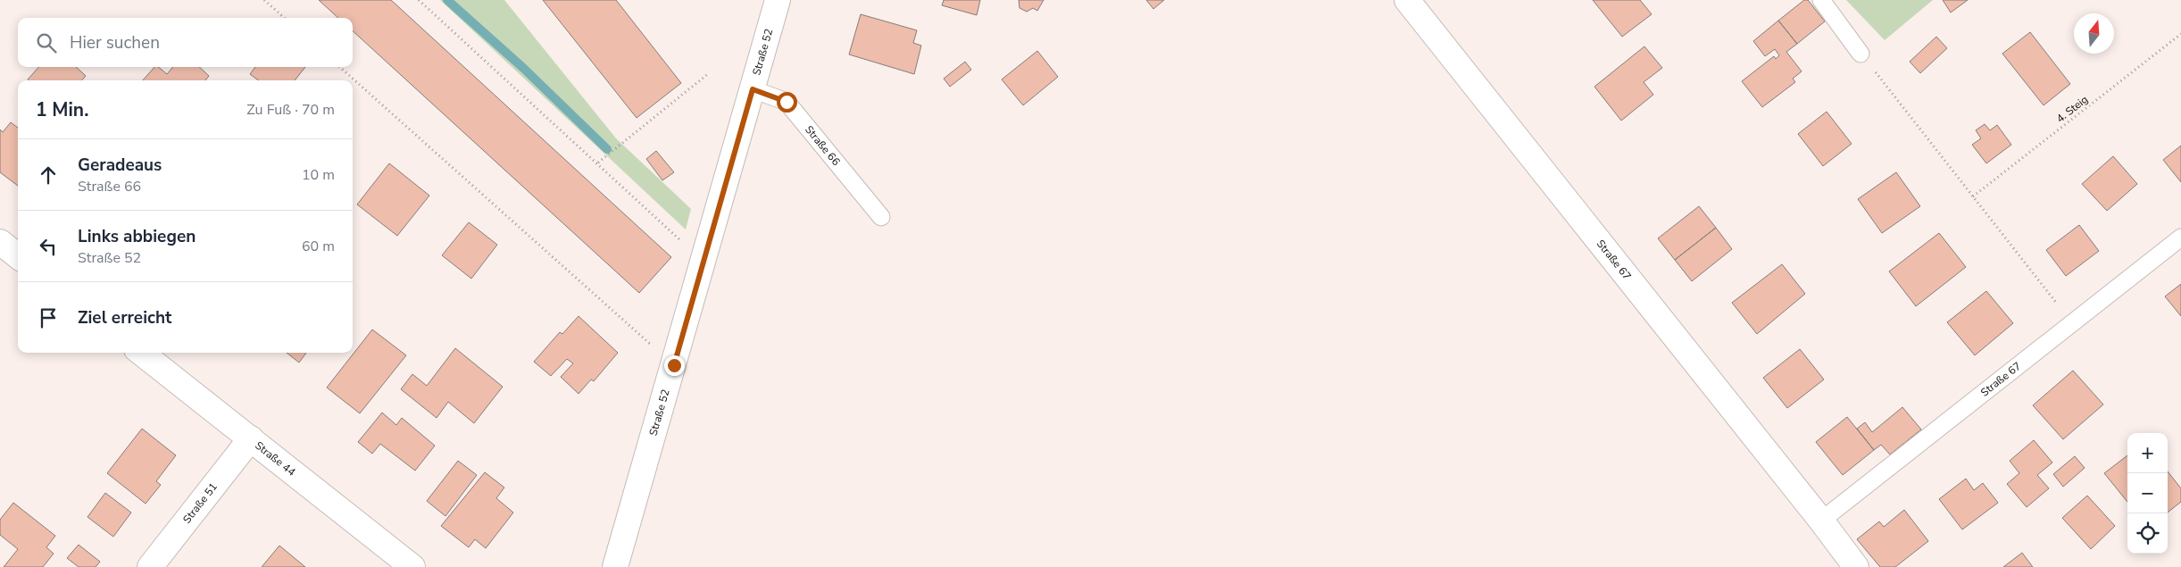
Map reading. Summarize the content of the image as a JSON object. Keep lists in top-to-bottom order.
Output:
{
  "streets": {
    "street": [
      "Straße 52",
      "Straße 67",
      "Straße 44",
      "Straße 51"
    ],
    "lane": ["Straße 66"],
    "path": ["4. Steig"]
  },
  "crossings": [
    ["Straße 52", "Straße 66"],
    ["Straße 44", "Straße 51"]
  ],
  "north": "top",
  "page": {
    "search": "Hier suchen",
    "heading": ["1 Min.", "Zu Fuß · 70 m"],
    "list": [
      ["Geradeaus", "Straße 66", "10 m"],
      ["Links abbiegen", "Straße 52", "60 m"],
      "Ziel erreicht"
    ],
    "map_buttons": ["+", "−"]
  }
}
